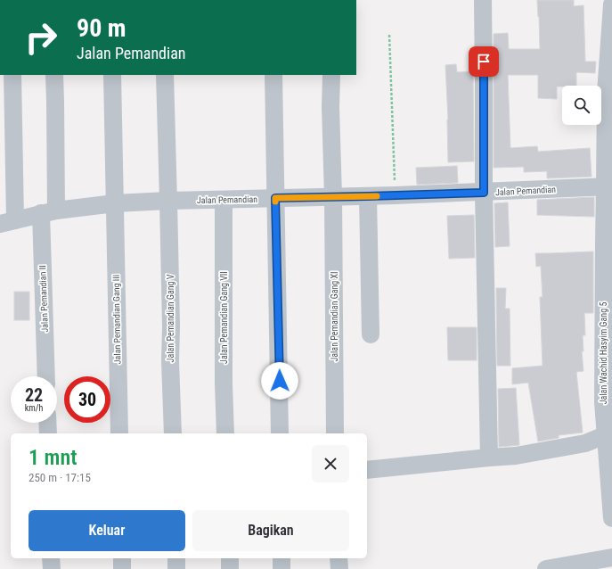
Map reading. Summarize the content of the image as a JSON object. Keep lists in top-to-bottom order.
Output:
{
  "streets": {
    "street": [
      "Jalan Pemandian",
      "Jalan Pemandian II",
      "Jalan Pemandian Gang XI",
      "Jalan Pemandian Gang VII",
      "Jalan Pemandian Gang V",
      "Jalan Pemandian Gang III",
      "Jalan Wachid Hasyim Gang 5"
    ]
  },
  "crossings": [
    ["Jalan Pemandian", "Jalan Pemandian II"],
    ["Jalan Pemandian", "Jalan Pemandian Gang XI"],
    ["Jalan Pemandian", "Jalan Pemandian Gang VII"],
    ["Jalan Pemandian", "Jalan Pemandian Gang V"],
    ["Jalan Pemandian", "Jalan Pemandian Gang III"],
    ["Jalan Pemandian", "Jalan Wachid Hasyim Gang 5"]
  ],
  "page": {
    "turn": ["90 m", "Jalan Pemandian"],
    "speed": "22 km/h",
    "limit": "30",
    "heading": ["1 mnt", "250 m · 17:15"],
    "buttons": ["Keluar", "Bagikan"]
  }
}
